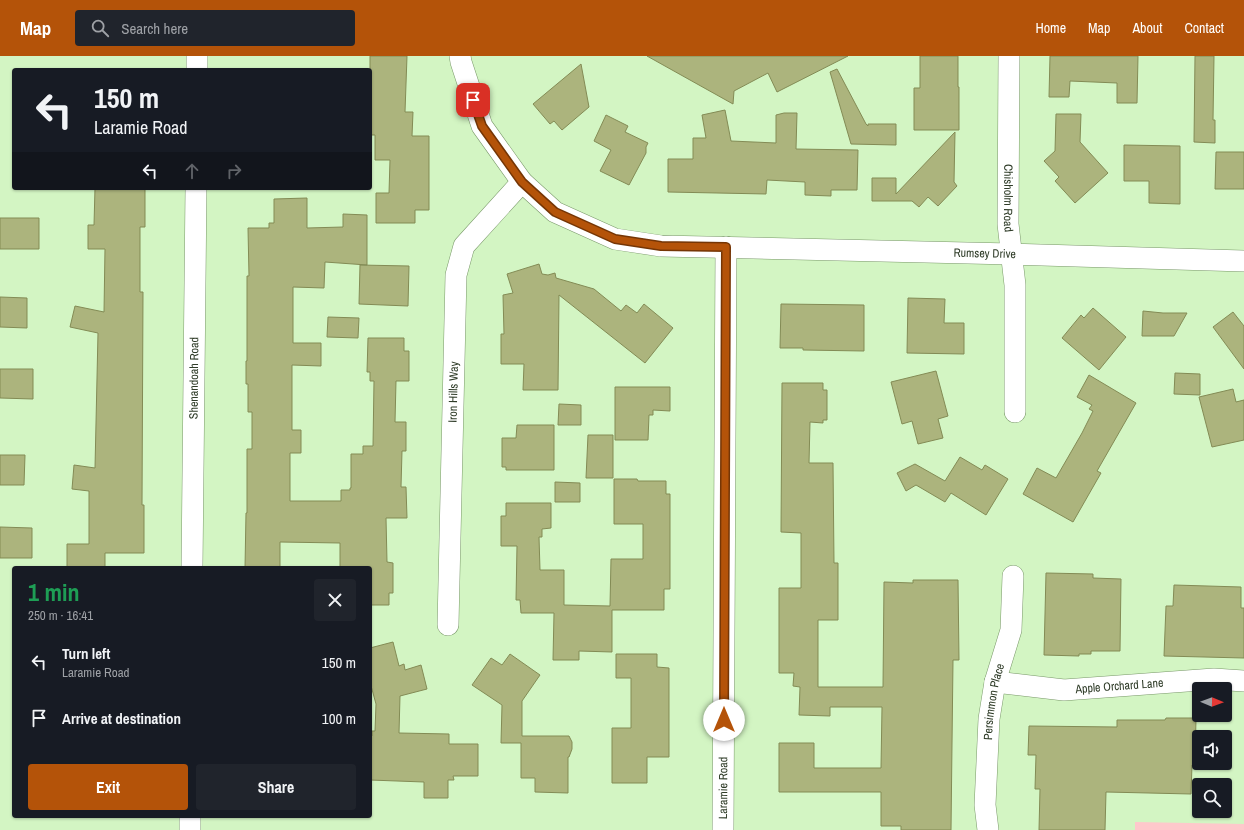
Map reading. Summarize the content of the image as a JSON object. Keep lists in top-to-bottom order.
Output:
{
  "streets": {
    "street": [
      "Chisholm Road",
      "Rumsey Drive",
      "Shenandoah Road",
      "Iron Hills Way",
      "Apple Orchard Lane",
      "Persimmon Place",
      "Laramie Road"
    ]
  },
  "crossings": [
    ["Chisholm Road", "Rumsey Drive"],
    ["Rumsey Drive", "Laramie Road"],
    ["Apple Orchard Lane", "Persimmon Place"]
  ],
  "north": "right",
  "page": {
    "header": "Map",
    "search": "Search here",
    "nav": [
      "Home",
      "Map",
      "About",
      "Contact"
    ],
    "turn": ["150 m", "Laramie Road"],
    "heading": ["1 min", "250 m · 16:41"],
    "list": [
      {
        "name": "Turn left",
        "note": "Laramie Road",
        "value": "150 m"
      },
      {
        "name": "Arrive at destination",
        "value": "100 m"
      }
    ],
    "buttons": ["Exit", "Share"]
  }
}
